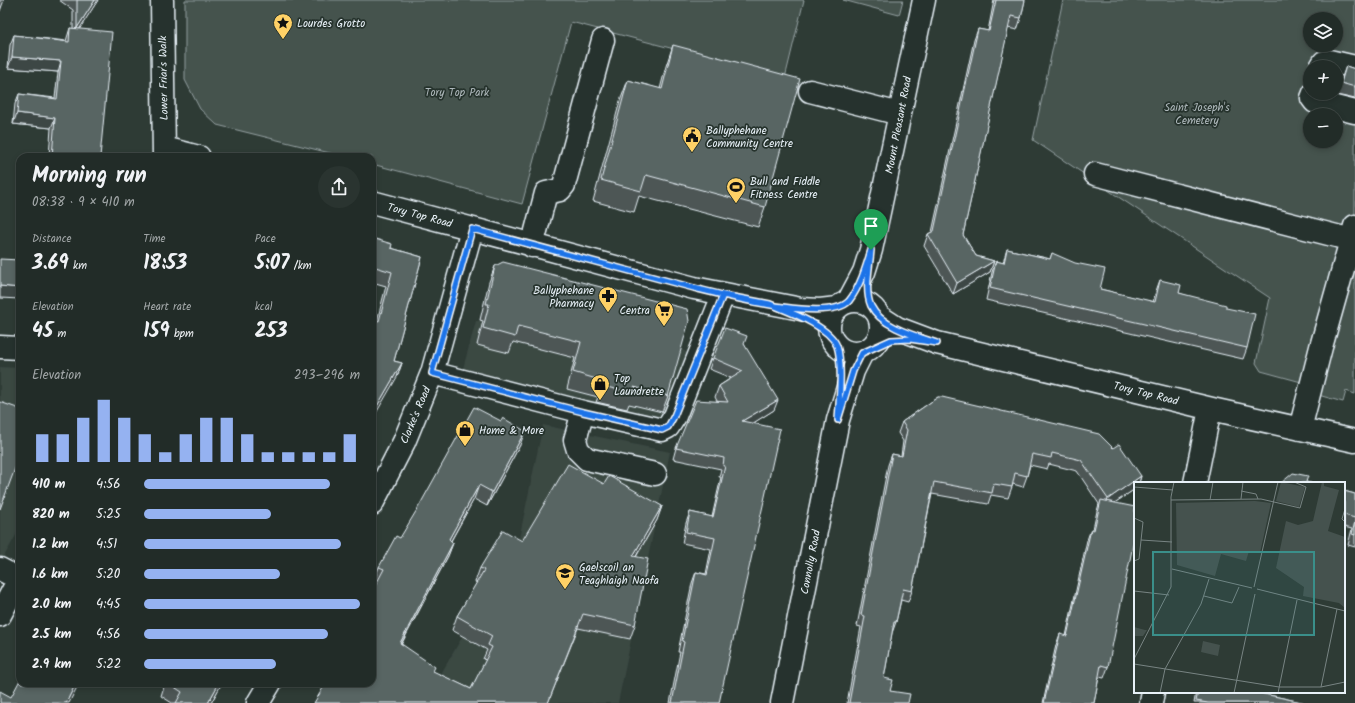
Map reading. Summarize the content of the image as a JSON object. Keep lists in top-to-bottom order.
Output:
{
  "streets": {
    "street": [
      "Lower Friar's Walk",
      "Mount Pleasant Road",
      "Tory Top Road",
      "Clarke's Road",
      "Connolly Road"
    ]
  },
  "crossings": [
    ["Tory Top Road", "Clarke's Road"],
    ["Tory Top Road", "Connolly Road"]
  ],
  "parks": ["Tory Top Park", "Saint Joseph's Cemetery"],
  "places": {
    "place": ["Lourdes Grotto"],
    "public building": ["Ballyphehane Community Centre"],
    "sports": ["Bull and Fiddle Fitness Centre"],
    "pharmacy": ["Ballyphehane Pharmacy"],
    "supermarket": ["Centra"],
    "shop": ["Top Laundrette", "Home & More"],
    "school or university": ["Gaelscoil an Teaghlaigh Naofa"]
  },
  "page": {
    "map_buttons": ["+", "−"],
    "heading": ["Morning run", "08:38 · 9 × 410 m"],
    "stats": [
      ["Distance", "3.69 km"],
      ["Time", "18:53"],
      ["Pace", "5:07 /km"],
      ["Elevation", "45 m"],
      ["Heart rate", "159 bpm"],
      ["kcal", "253"]
    ],
    "chart": ["Elevation", "293–296 m"],
    "list": [
      {
        "name": "410 m",
        "note": "4:56"
      },
      {
        "name": "820 m",
        "note": "5:25"
      },
      {
        "name": "1.2 km",
        "note": "4:51"
      },
      {
        "name": "1.6 km",
        "note": "5:20"
      },
      {
        "name": "2.0 km",
        "note": "4:45"
      },
      {
        "name": "2.5 km",
        "note": "4:56"
      },
      {
        "name": "2.9 km",
        "note": "5:22"
      }
    ]
  }
}
